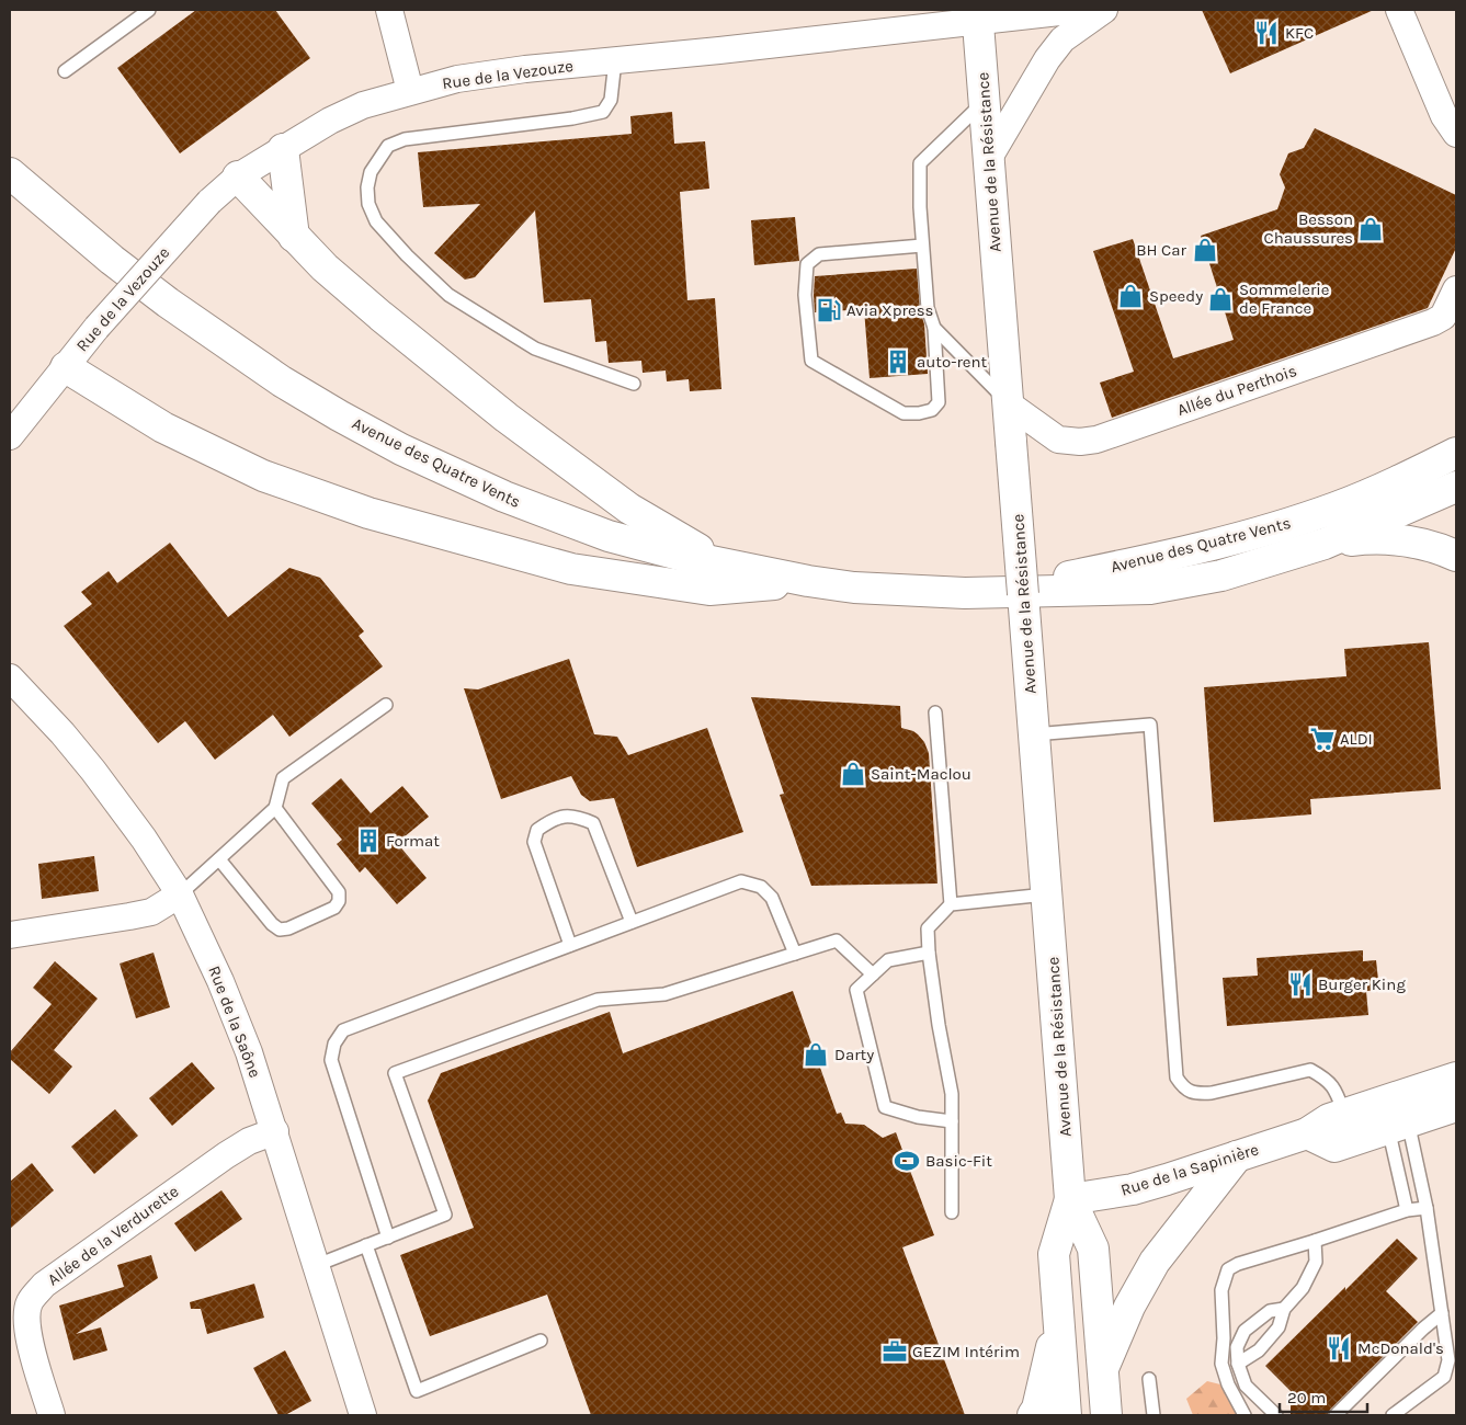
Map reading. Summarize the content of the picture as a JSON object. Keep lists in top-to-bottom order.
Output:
{
  "streets": {
    "main road": ["Avenue de la Résistance", "Avenue des Quatre Vents", "Rue de la Sapinière"],
    "street": [
      "Rue de la Vezouze",
      "Allée du Perthois",
      "Rue de la Saône",
      "Allée de la Verdurette"
    ]
  },
  "crossings": [
    ["Rue de la Vezouze", "Avenue de la Résistance"],
    ["Avenue de la Résistance", "Allée du Perthois"],
    ["Avenue de la Résistance", "Rue de la Sapinière"],
    ["Rue de la Saône", "Allée de la Verdurette"]
  ],
  "places": {
    "restaurant": ["KFC", "Burger King", "McDonald's"],
    "shop": [
      "Besson Chaussures",
      "BH Car",
      "Speedy",
      "Sommelerie de France",
      "Saint-Maclou",
      "Darty"
    ],
    "fuel station": ["Avia Xpress"],
    "building": ["auto-rent", "Format"],
    "supermarket": ["ALDI"],
    "sports": ["Basic-Fit"],
    "office": ["GEZIM Intérim"]
  },
  "scale_bar": "20 m"
}
